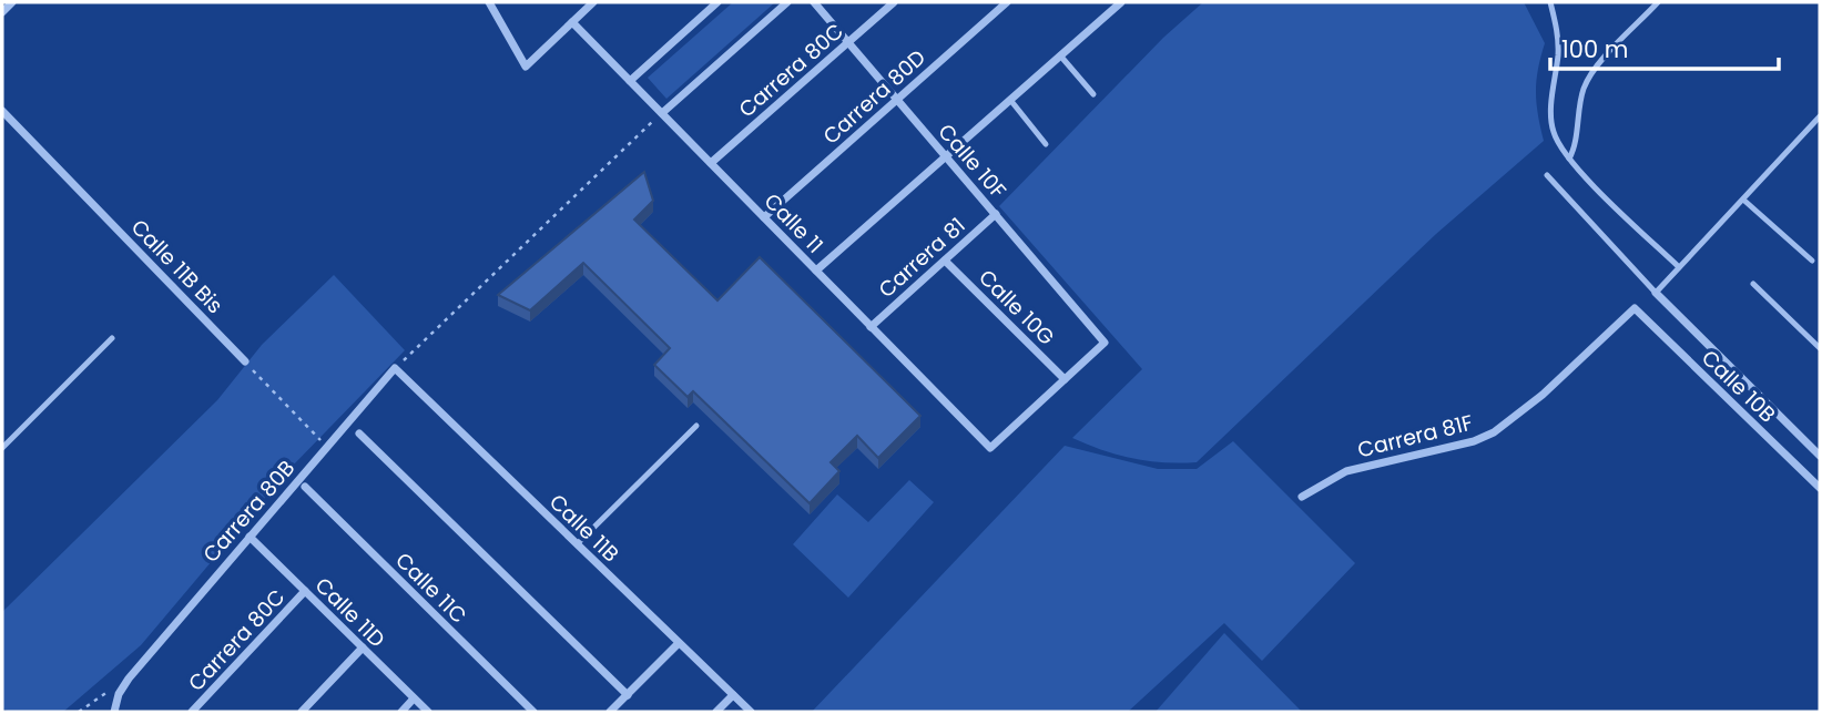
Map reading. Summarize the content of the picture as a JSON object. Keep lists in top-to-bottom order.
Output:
{
  "streets": {
    "street": [
      "Carrera 80C",
      "Carrera 80D",
      "Calle 10F",
      "Calle 11",
      "Carrera 81",
      "Calle 11B Bis",
      "Calle 10G",
      "Calle 10B",
      "Carrera 81F",
      "Carrera 80B",
      "Calle 11B",
      "Calle 11C",
      "Calle 11D"
    ]
  },
  "crossings": [
    ["Carrera 80C", "Calle 10F"],
    ["Carrera 80C", "Calle 11"],
    ["Carrera 80C", "Calle 11D"],
    ["Carrera 80D", "Calle 10F"],
    ["Carrera 80D", "Calle 11"],
    ["Calle 10F", "Calle 11"],
    ["Calle 10F", "Carrera 81"],
    ["Calle 10F", "Calle 10G"],
    ["Calle 11", "Carrera 81"],
    ["Calle 11", "Calle 10G"],
    ["Carrera 81", "Calle 10G"],
    ["Calle 10B", "Carrera 81F"],
    ["Carrera 80B", "Calle 11B"],
    ["Carrera 80B", "Calle 11D"]
  ],
  "scale_bar": "100 m"
}
